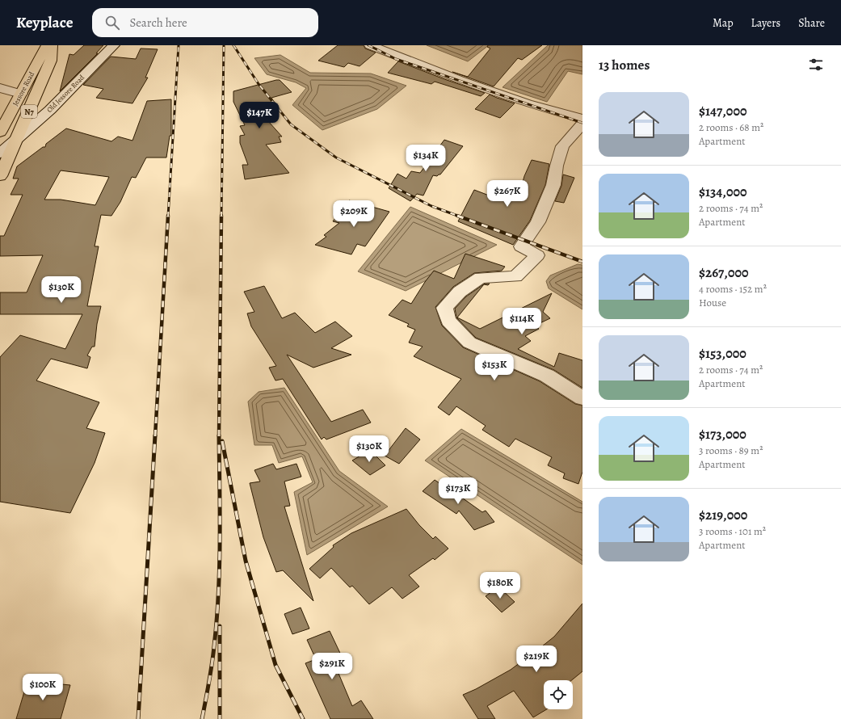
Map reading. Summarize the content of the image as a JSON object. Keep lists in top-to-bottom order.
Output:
{
  "streets": {
    "highway": ["Jessore Road", "N7"],
    "street": ["Old Jessore Road"]
  },
  "crossings": [
    ["Jessore Road", "Old Jessore Road"]
  ],
  "page": {
    "header": "Keyplace",
    "search": "Search here",
    "nav": ["Map", "Layers", "Share"],
    "heading": "13 homes",
    "list": [
      {
        "name": "$147,000",
        "note": "2 rooms · 68 m² · Apartment"
      },
      {
        "name": "$134,000",
        "note": "2 rooms · 74 m² · Apartment"
      },
      {
        "name": "$267,000",
        "note": "4 rooms · 152 m² · House"
      },
      {
        "name": "$153,000",
        "note": "2 rooms · 74 m² · Apartment"
      },
      {
        "name": "$173,000",
        "note": "3 rooms · 89 m² · Apartment"
      },
      {
        "name": "$219,000",
        "note": "3 rooms · 101 m² · Apartment"
      }
    ],
    "price": [
      "$147K",
      "$134K",
      "$267K",
      "$209K",
      "$130K",
      "$114K",
      "$153K",
      "$130K",
      "$173K",
      "$180K",
      "$219K",
      "$291K",
      "$100K"
    ]
  }
}
